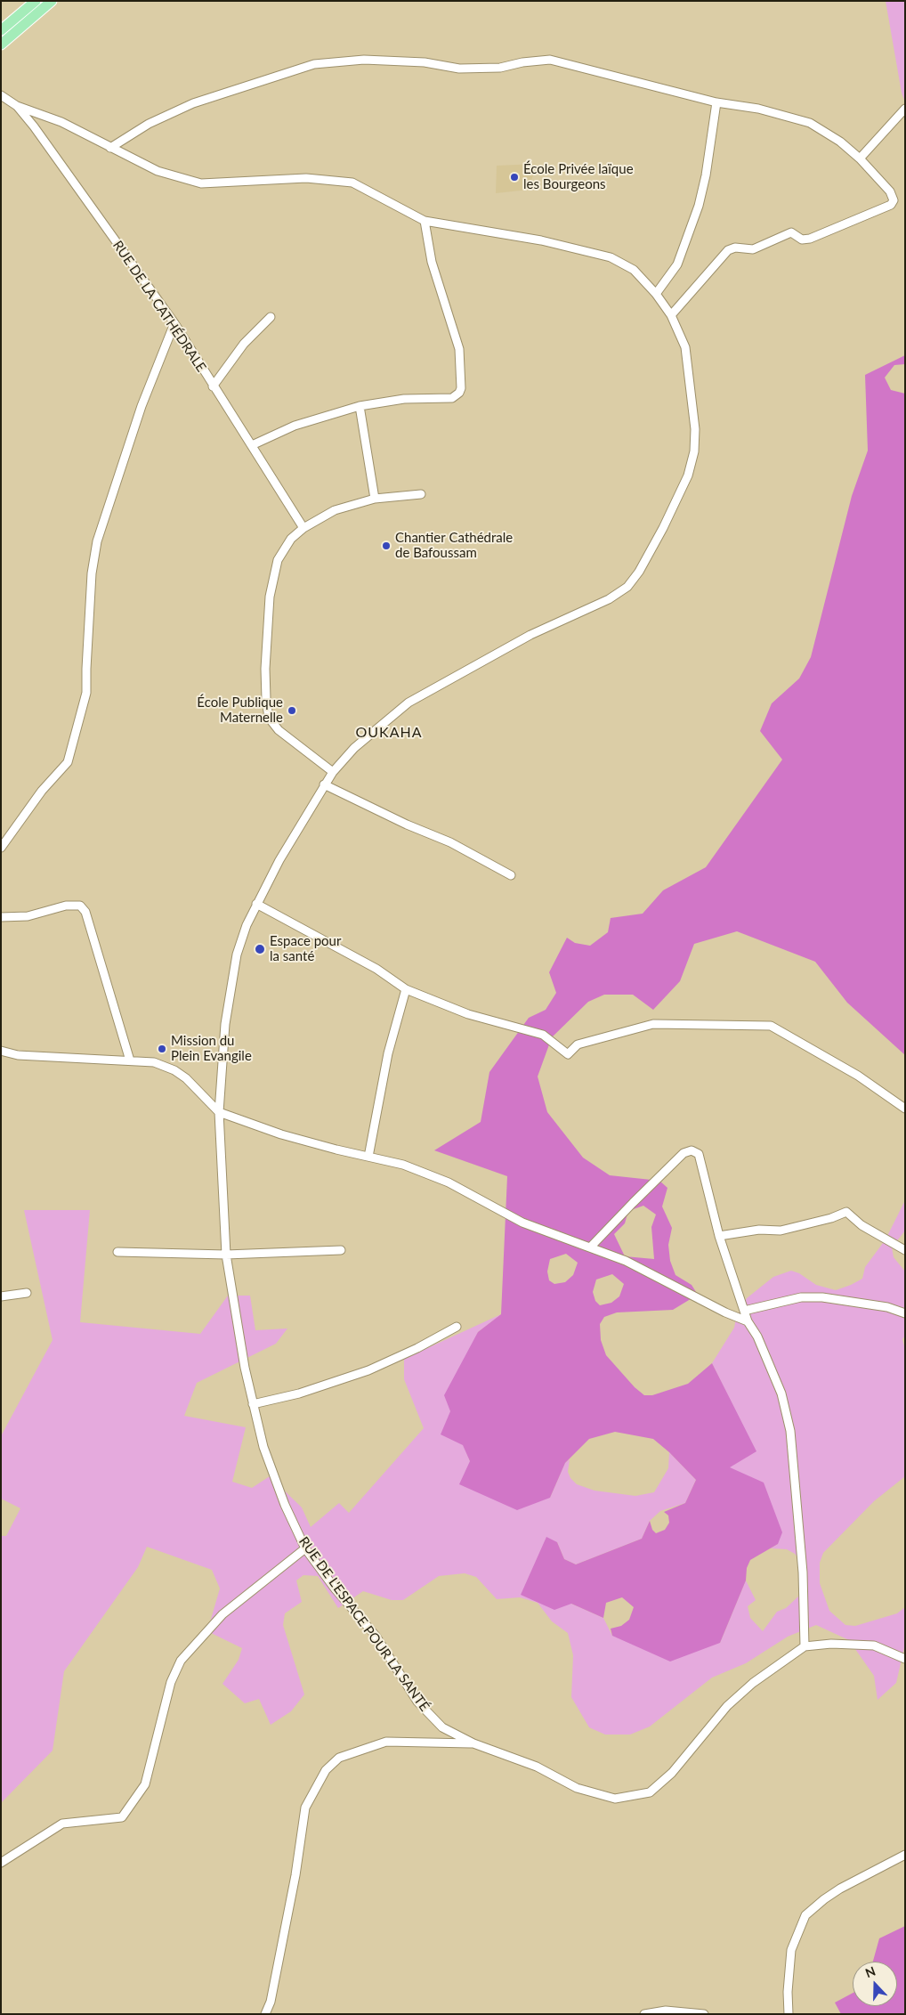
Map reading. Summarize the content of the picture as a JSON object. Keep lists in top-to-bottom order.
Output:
{
  "streets": {
    "street": ["RUE DE LA CATHÉDRALE", "RUE DE L'ESPACE POUR LA SANTÉ"]
  },
  "crossings": [
    ["RUE DE LA CATHÉDRALE", "RUE DE L'ESPACE POUR LA SANTÉ"]
  ],
  "districts": ["OUKAHA"],
  "places": [
    "École Privée laïque les Bourgeons",
    "Chantier Cathédrale de Bafoussam",
    "École Publique Maternelle",
    "Espace pour la santé",
    "Mission du Plein Evangile"
  ],
  "north": "top"
}
